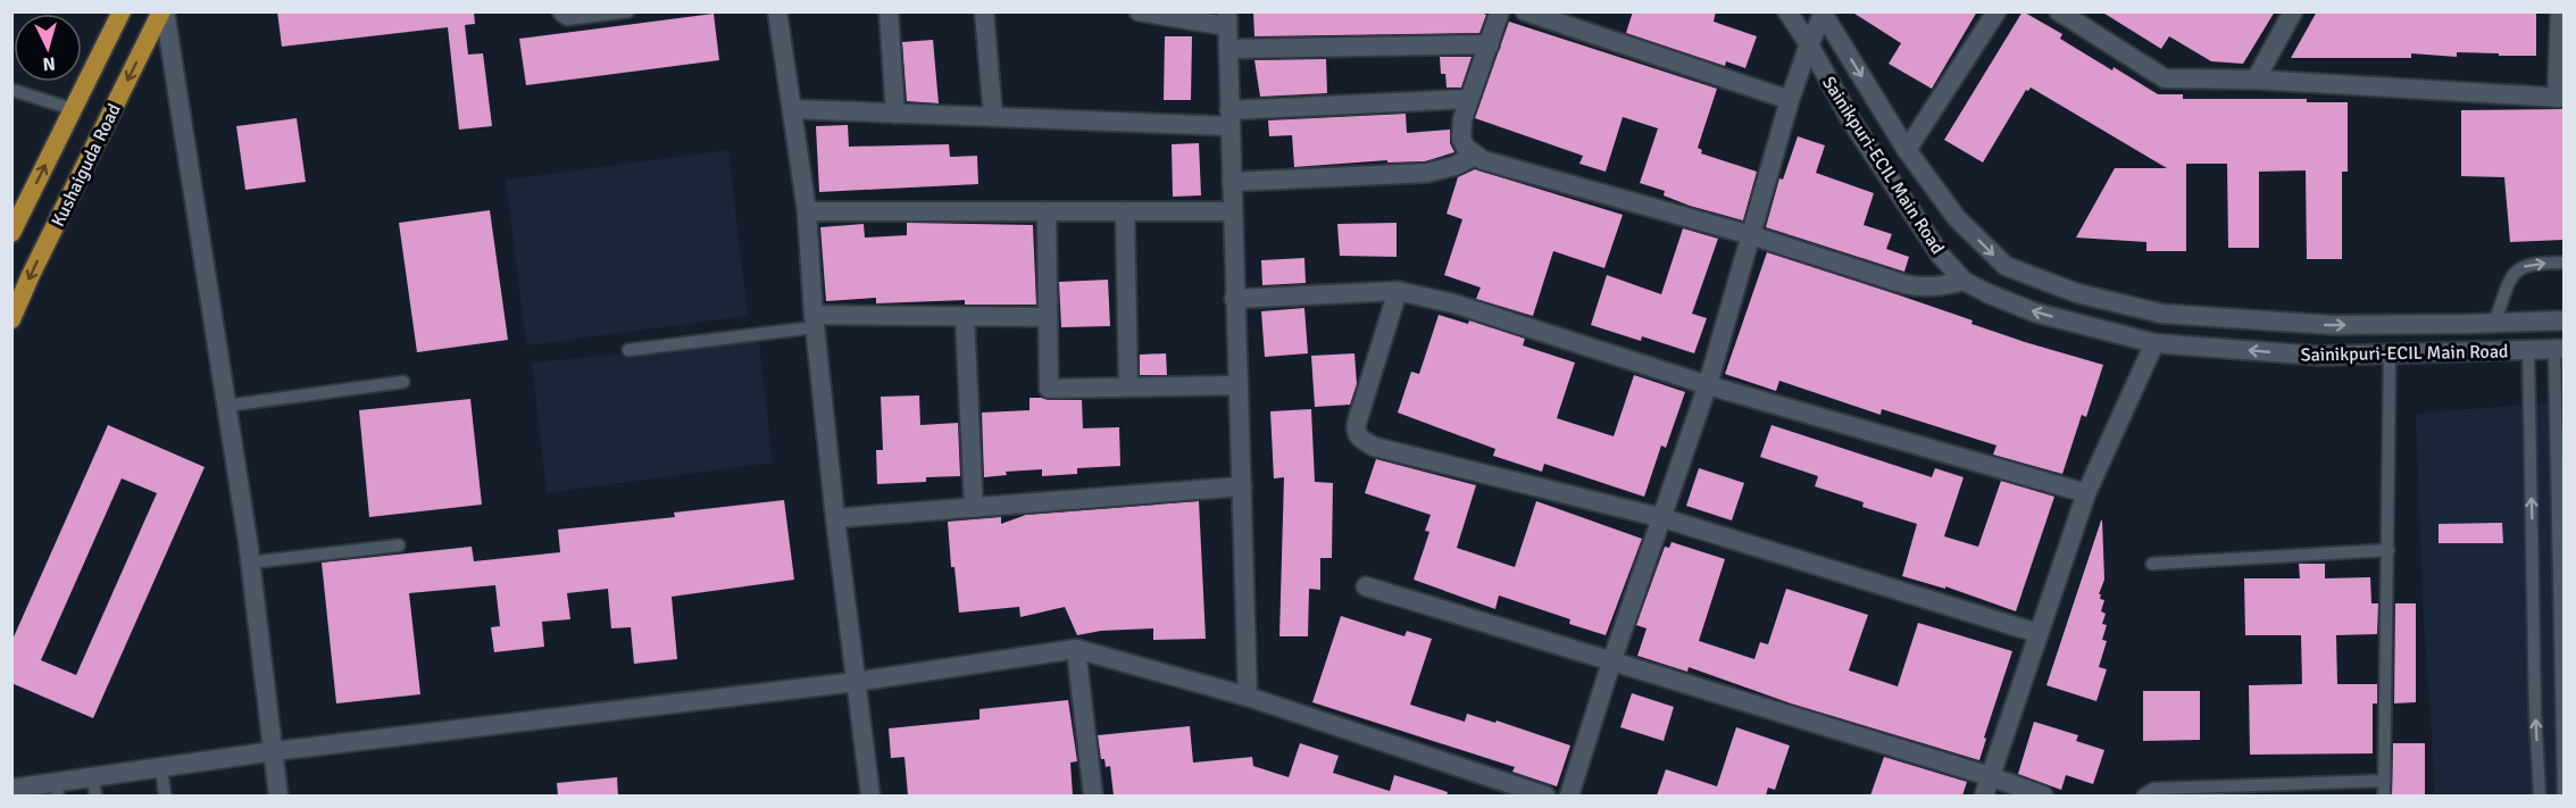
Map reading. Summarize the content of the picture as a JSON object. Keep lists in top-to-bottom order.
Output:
{
  "streets": {
    "main road": ["Kushaiguda Road"],
    "street": ["Sainikpuri-ECIL Main Road"]
  },
  "north": "bottom"
}
